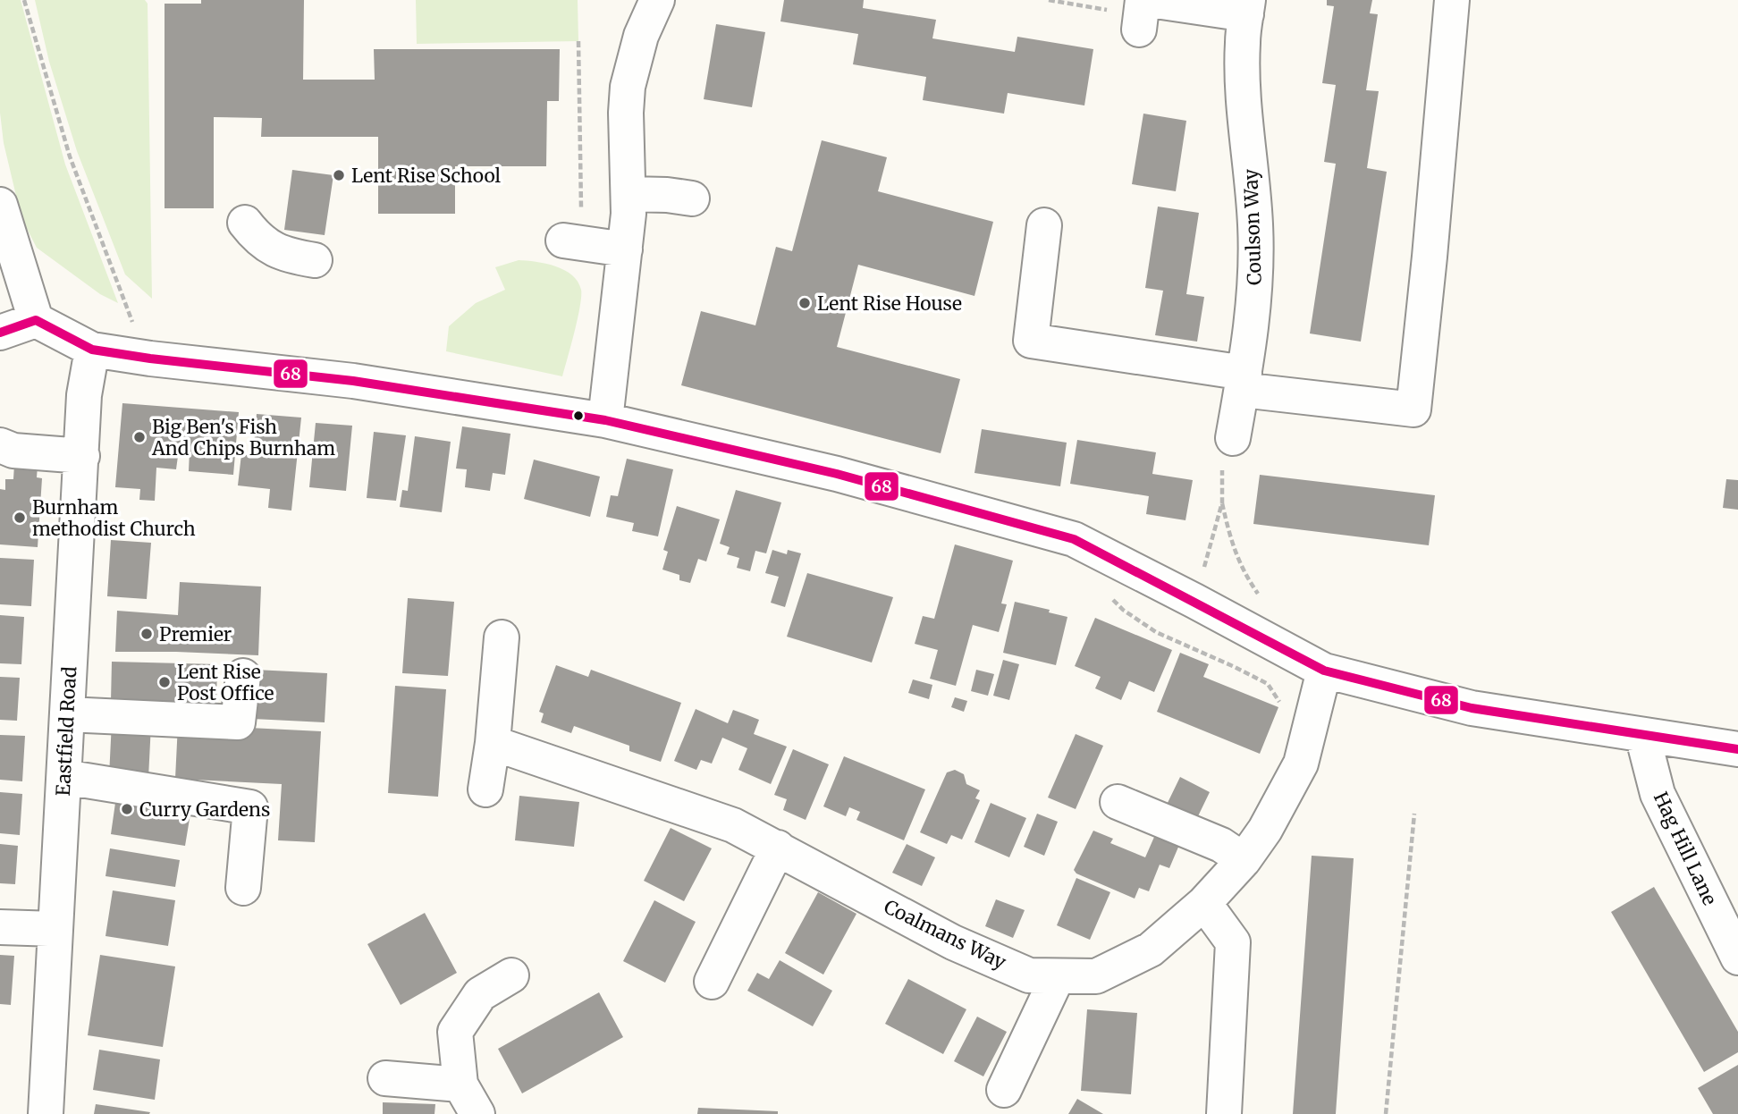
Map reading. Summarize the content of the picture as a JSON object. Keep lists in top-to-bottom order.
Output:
{
  "streets": {
    "street": [
      "Coulson Way",
      "Eastfield Road",
      "Hag Hill Lane",
      "Coalmans Way"
    ]
  },
  "places": [
    "Lent Rise School",
    "Lent Rise House",
    "Big Ben's Fish And Chips Burnham",
    "Burnham methodist Church",
    "Premier",
    "Lent Rise Post Office",
    "Curry Gardens"
  ],
  "lines": ["transit line 68"]
}
